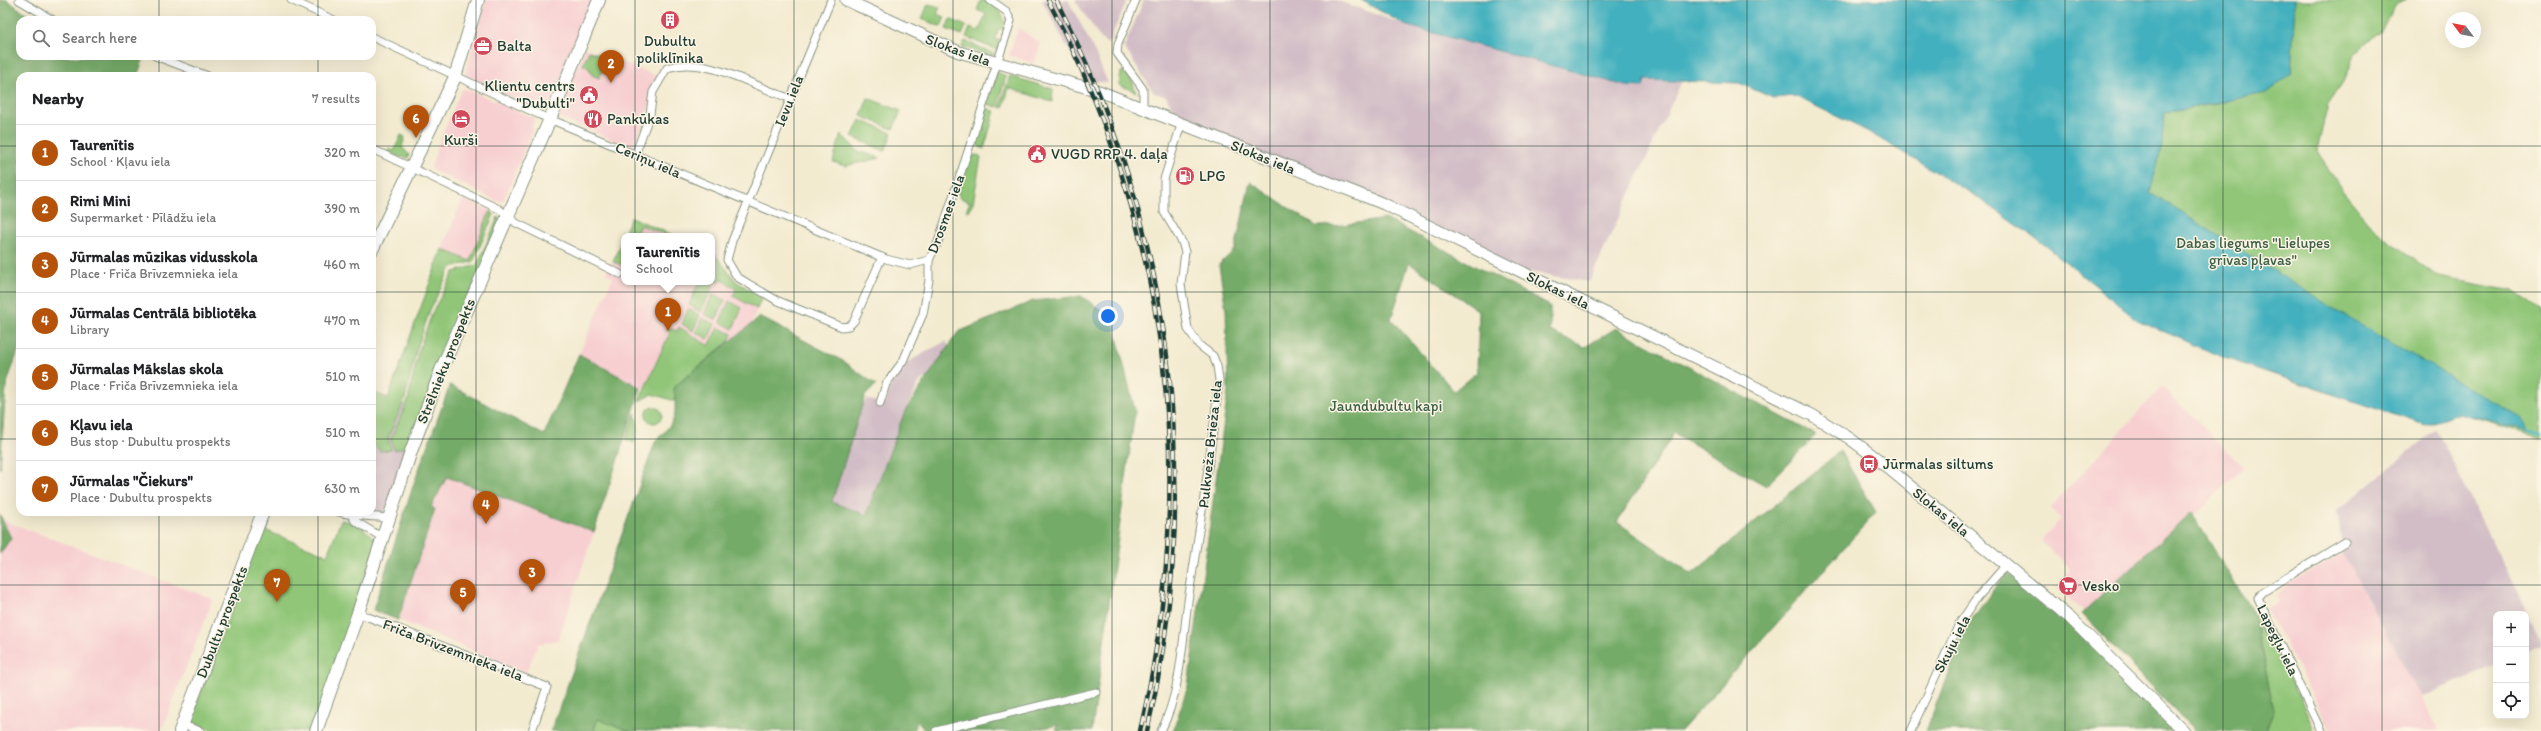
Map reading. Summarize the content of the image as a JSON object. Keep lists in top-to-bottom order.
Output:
{
  "streets": {
    "main road": ["Slokas iela", "Strēlnieku prospekts", "Dubultu prospekts"],
    "street": [
      "Ievu iela",
      "Ceriņu iela",
      "Drosmes iela",
      "Pulkveža Brieža iela",
      "Lapegļu iela",
      "Skuju iela",
      "Friča Brīvzemnieka iela"
    ]
  },
  "crossings": [
    ["Slokas iela", "Drosmes iela"],
    ["Slokas iela", "Pulkveža Brieža iela"],
    ["Slokas iela", "Skuju iela"],
    ["Ievu iela", "Ceriņu iela"],
    ["Ceriņu iela", "Drosmes iela"],
    ["Ceriņu iela", "Strēlnieku prospekts"],
    ["Strēlnieku prospekts", "Friča Brīvzemnieka iela"]
  ],
  "parks": ["Dabas liegums \"Lielupes grīvas pļavas\"", "Jaundubultu kapi"],
  "places": {
    "building": ["Dubultu poliklīnika"],
    "office": ["Balta"],
    "public building": ["Klientu centrs \"Dubulti\"", "VUGD RRP 4. daļa"],
    "hotel": ["Kurši"],
    "restaurant": ["Pankūkas"],
    "fuel station": ["LPG"],
    "bus stop": ["Jūrmalas siltums"],
    "supermarket": ["Vesko"]
  },
  "north": "top left",
  "page": {
    "search": "Search here",
    "pins": [
      "2",
      "6",
      "1",
      "4",
      "3",
      "7",
      "5"
    ],
    "heading": ["Nearby", "7 results"],
    "list": [
      {
        "mark": "1",
        "name": "Taurenītis",
        "note": "School · Kļavu iela",
        "value": "320 m"
      },
      {
        "mark": "2",
        "name": "Rimi Mini",
        "note": "Supermarket · Pīlādžu iela",
        "value": "390 m"
      },
      {
        "mark": "3",
        "name": "Jūrmalas mūzikas vidusskola",
        "note": "Place · Friča Brīvzemnieka iela",
        "value": "460 m"
      },
      {
        "mark": "4",
        "name": "Jūrmalas Centrālā bibliotēka",
        "note": "Library",
        "value": "470 m"
      },
      {
        "mark": "5",
        "name": "Jūrmalas Mākslas skola",
        "note": "Place · Friča Brīvzemnieka iela",
        "value": "510 m"
      },
      {
        "mark": "6",
        "name": "Kļavu iela",
        "note": "Bus stop · Dubultu prospekts",
        "value": "510 m"
      },
      {
        "mark": "7",
        "name": "Jūrmalas \"Čiekurs\"",
        "note": "Place · Dubultu prospekts",
        "value": "630 m"
      }
    ],
    "popup": ["Taurenītis", "School"],
    "map_buttons": ["+", "−"]
  }
}
